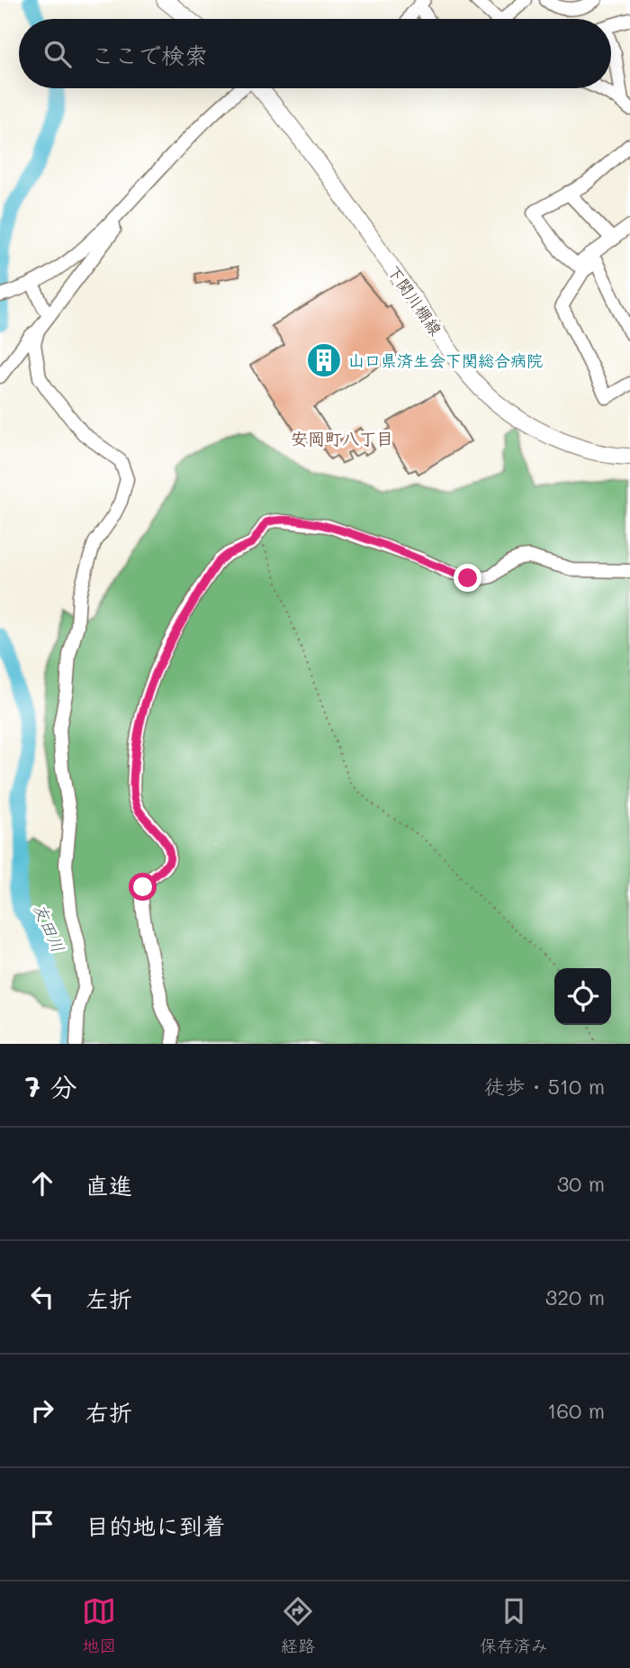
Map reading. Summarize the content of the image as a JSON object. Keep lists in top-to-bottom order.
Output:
{
  "streets": {
    "main road": ["下関川棚線"]
  },
  "districts": ["安岡町八丁目"],
  "water": ["友田川"],
  "places": {
    "building": ["山口県済生会下関総合病院"]
  },
  "page": {
    "search": "ここで検索",
    "heading": ["7 分", "徒歩 · 510 m"],
    "list": [
      ["直進", "30 m"],
      ["左折", "320 m"],
      ["右折", "160 m"],
      "目的地に到着"
    ],
    "nav": ["地図", "経路", "保存済み"]
  }
}
